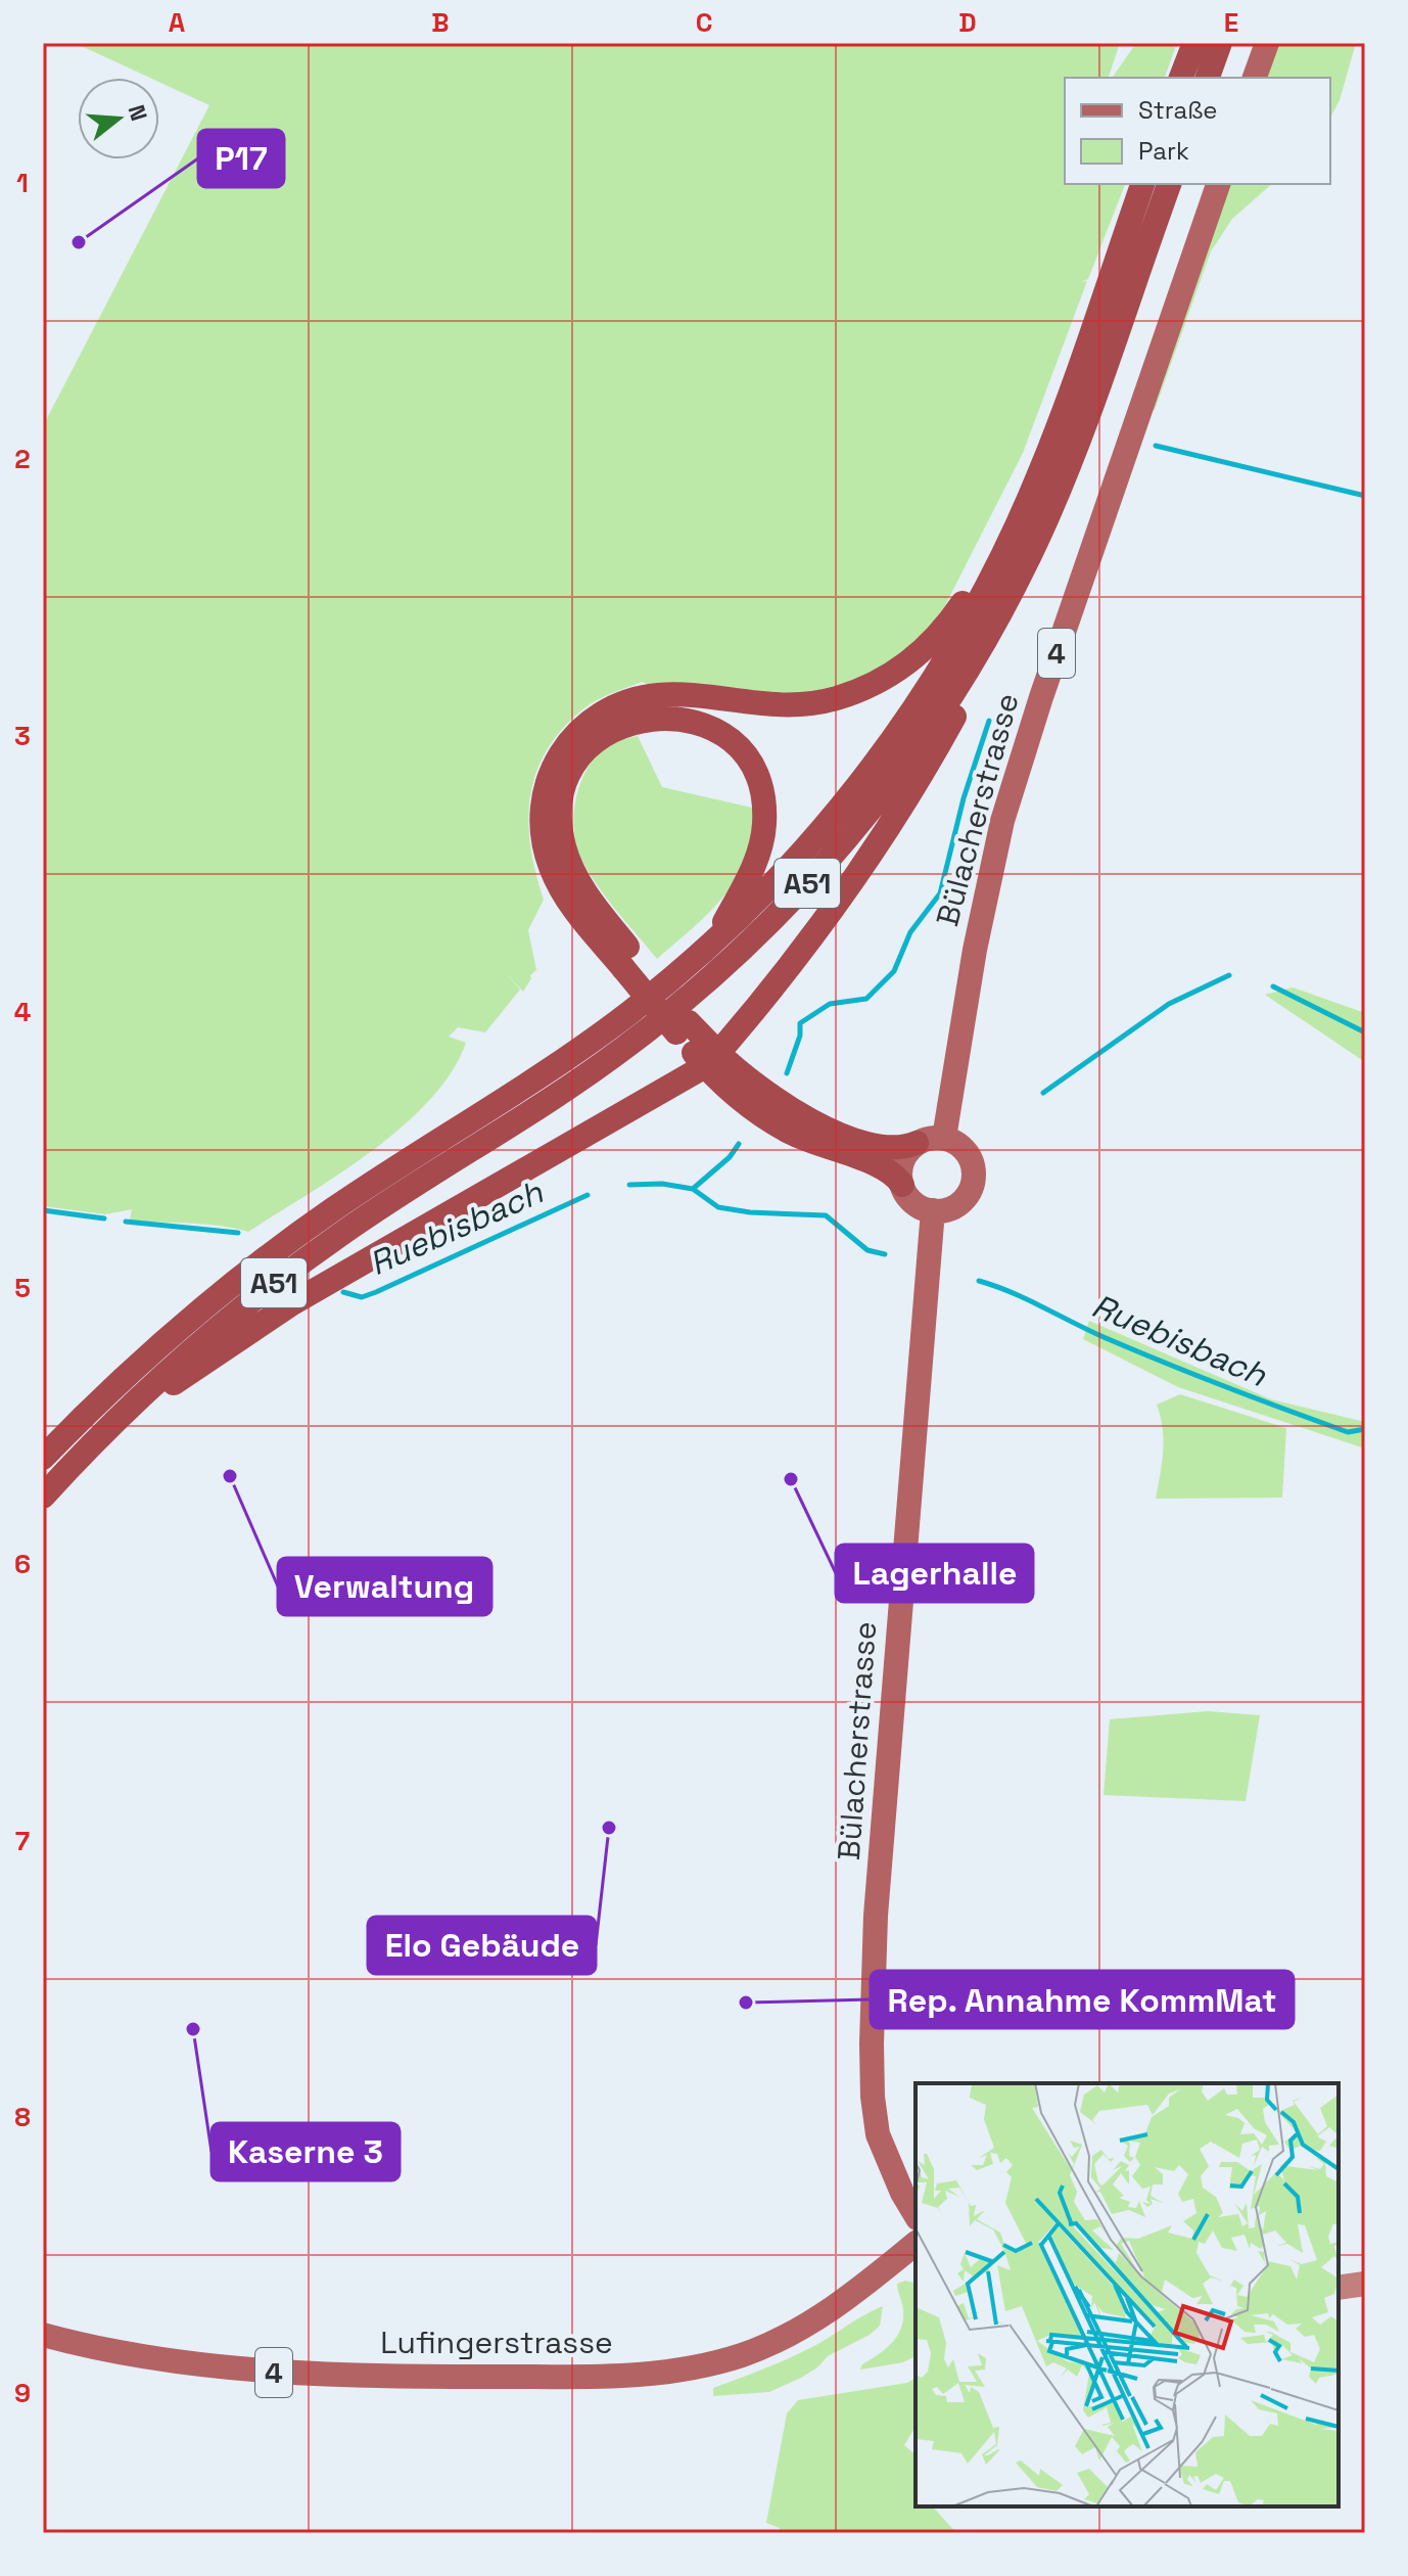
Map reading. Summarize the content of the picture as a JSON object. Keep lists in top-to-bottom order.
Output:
{
  "streets": {
    "highway": ["A51"],
    "main road": ["4", "Bülacherstrasse", "Lufingerstrasse"]
  },
  "water": ["Ruebisbach"],
  "places": [
    "P17",
    "Verwaltung",
    "Lagerhalle",
    "Elo Gebäude",
    "Rep. Annahme KommMat",
    "Kaserne 3"
  ],
  "legend": ["Straße", "Park"],
  "north": "right",
  "grid": {
    "columns": [
      "A",
      "B",
      "C",
      "D",
      "E"
    ],
    "rows": [
      "1",
      "2",
      "3",
      "4",
      "5",
      "6",
      "7",
      "8",
      "9"
    ]
  }
}
